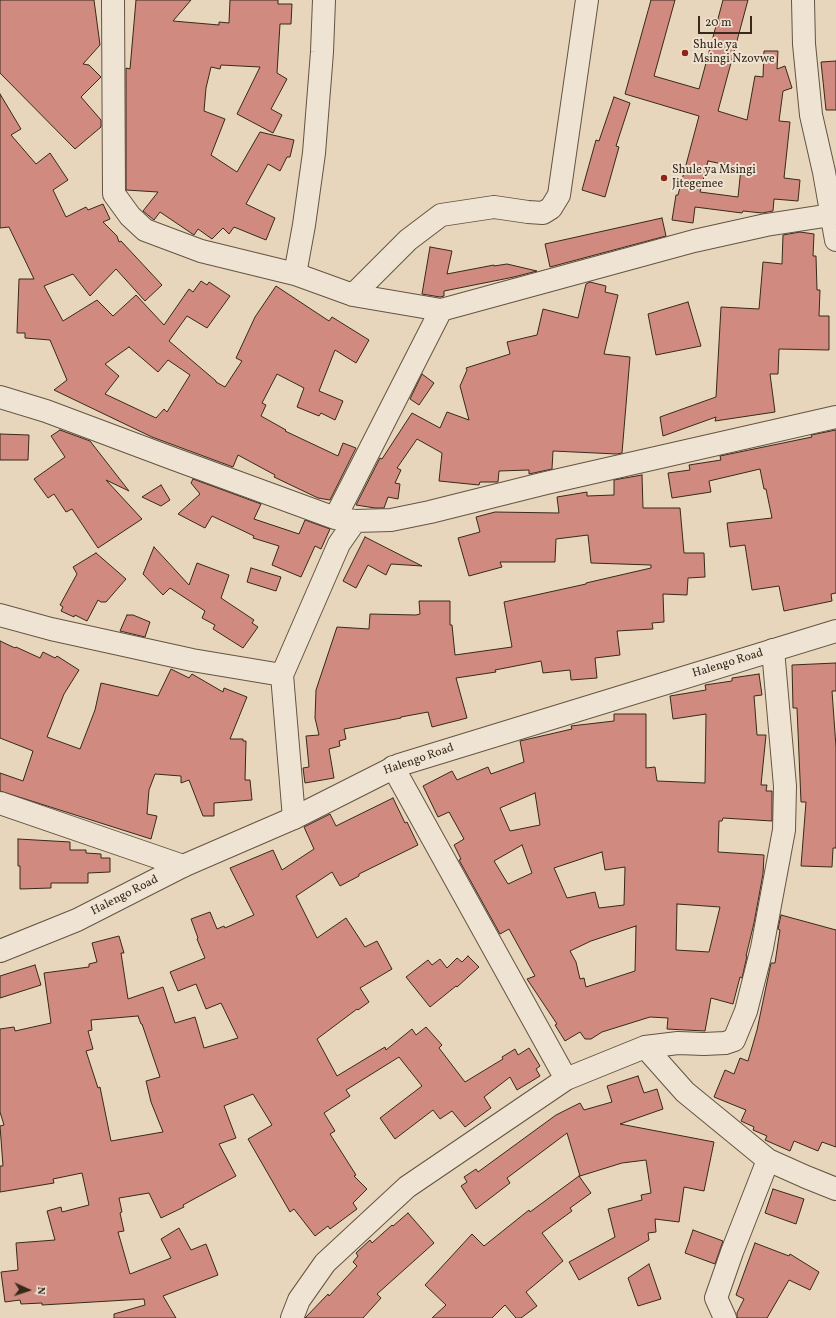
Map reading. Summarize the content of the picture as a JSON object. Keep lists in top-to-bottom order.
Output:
{
  "streets": {
    "street": ["Halengo Road"]
  },
  "places": ["Shule ya Msingi Nzovwe", "Shule ya Msingi Jitegemee"],
  "scale_bar": "20 m",
  "north": "right"
}
